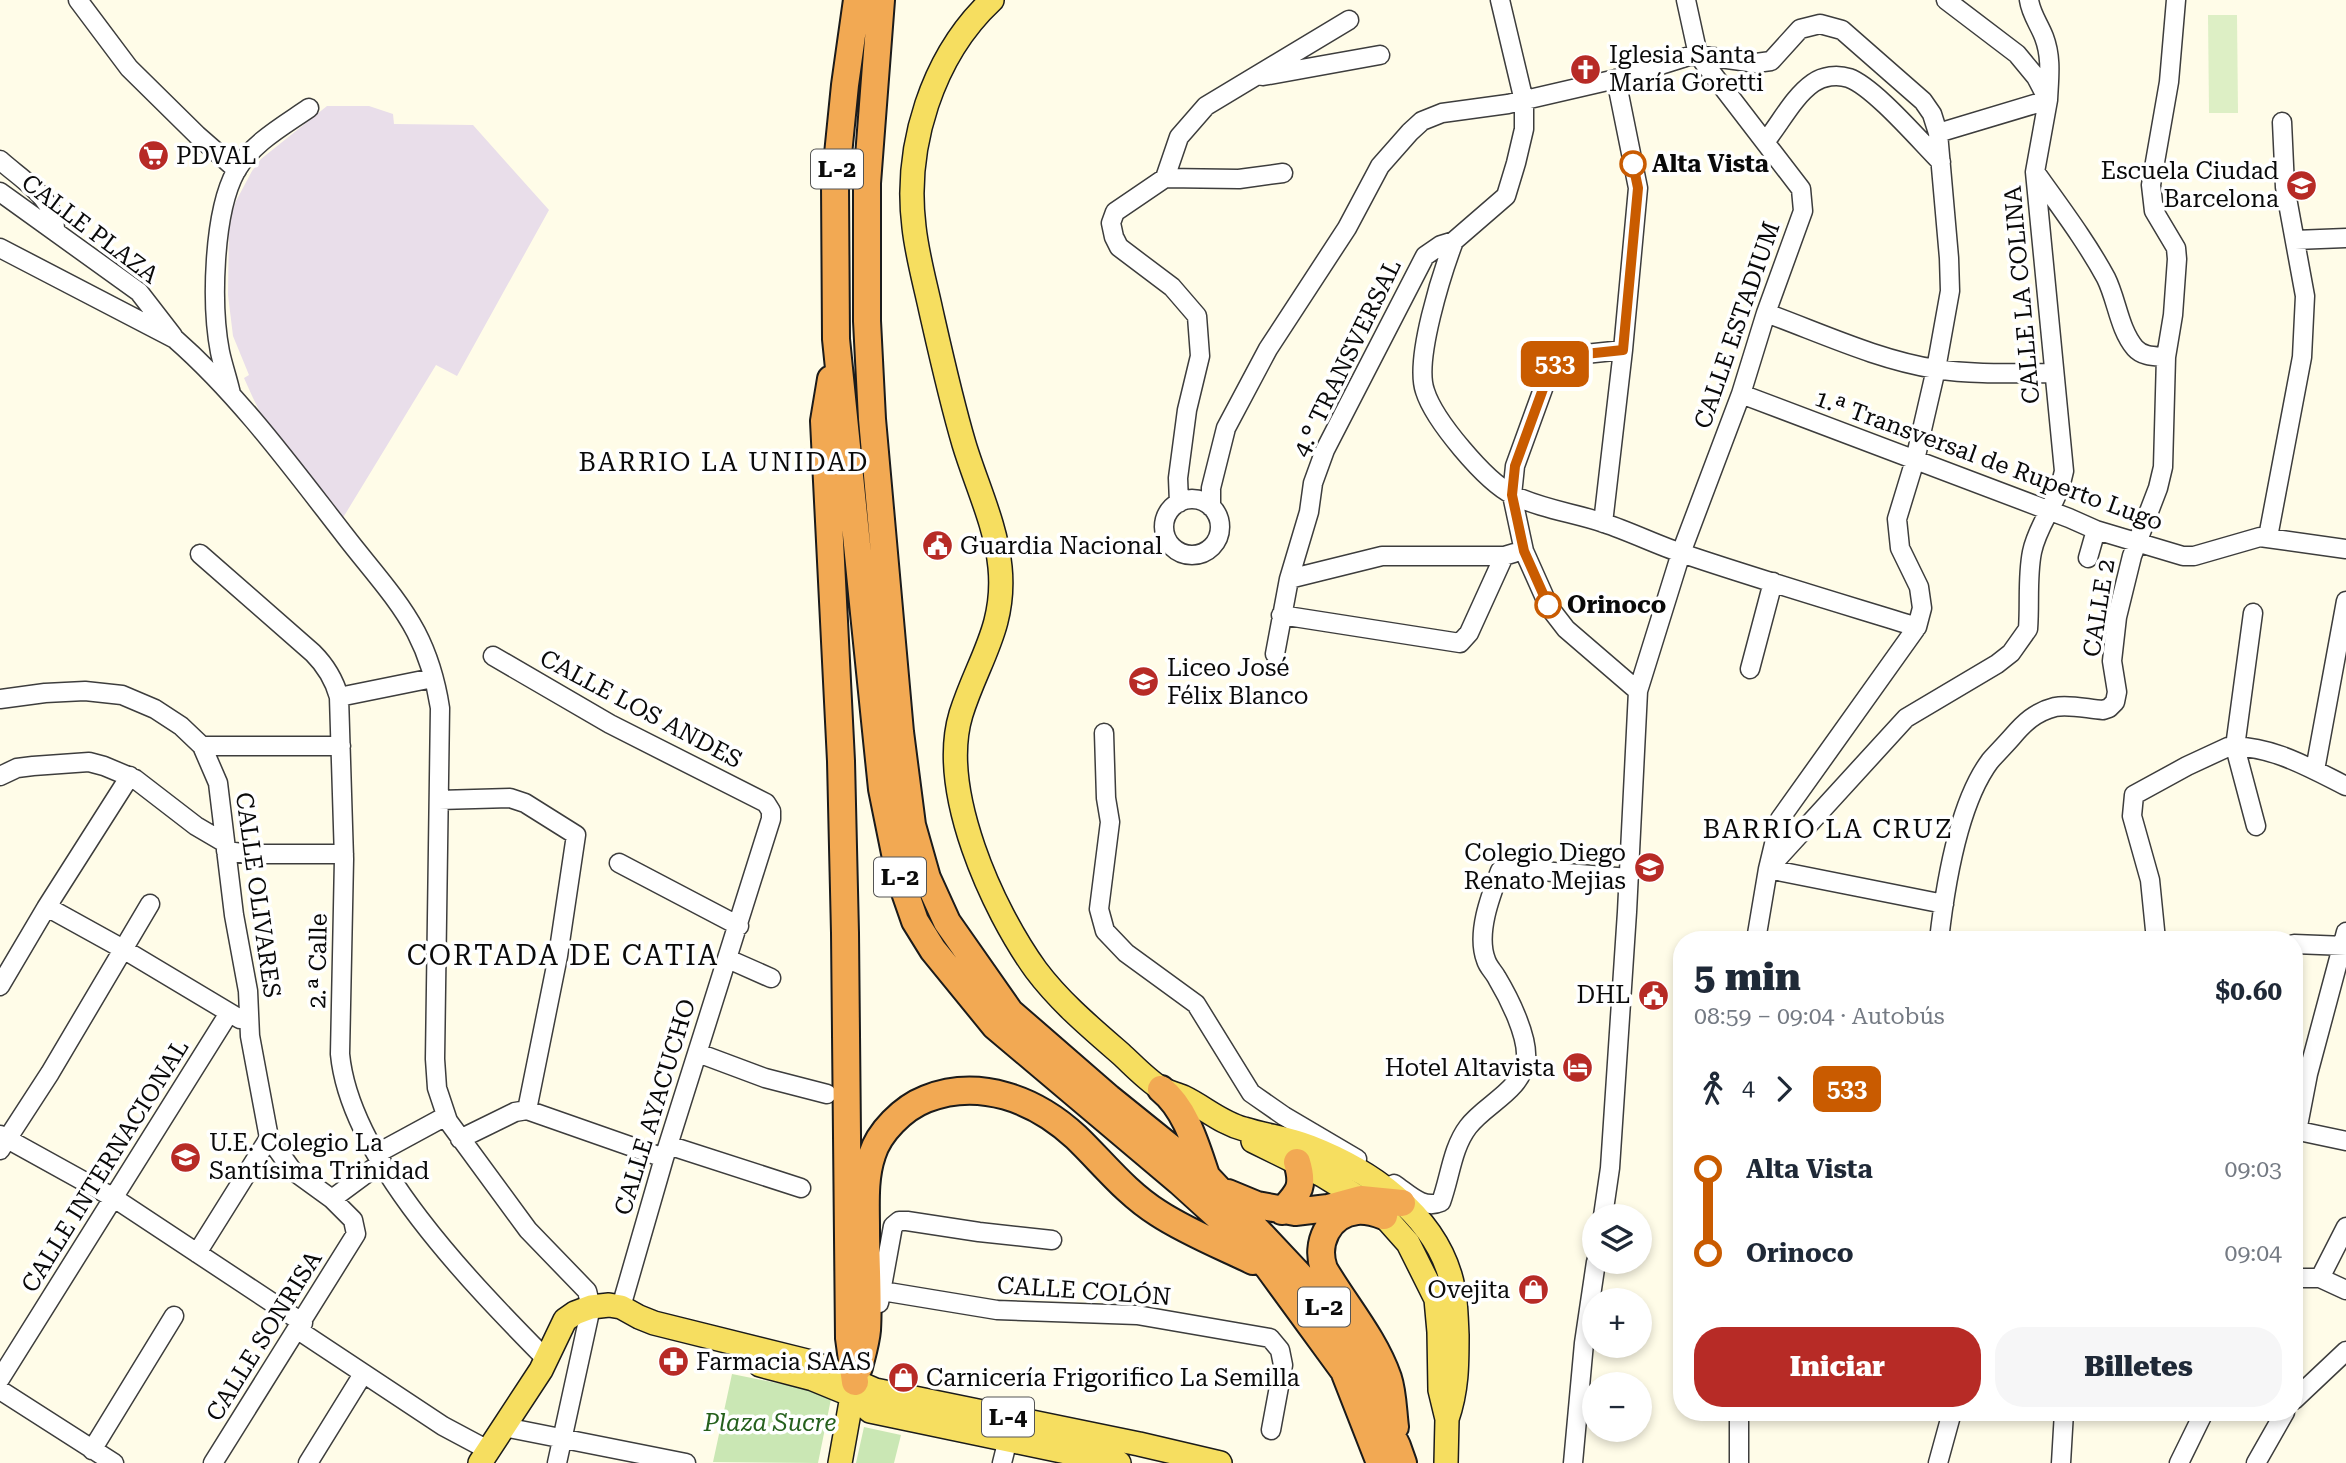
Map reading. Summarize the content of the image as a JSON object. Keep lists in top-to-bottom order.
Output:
{
  "streets": {
    "highway": ["L-2"],
    "main road": ["L-4"],
    "street": [
      "CALLE PLAZA",
      "CALLE LA COLINA",
      "CALLE ESTADIUM",
      "4.° TRANSVERSAL",
      "1.ª Transversal de Ruperto Lugo",
      "CALLE 2",
      "CALLE LOS ANDES",
      "CALLE OLIVARES",
      "2.ª Calle",
      "CALLE AYACUCHO",
      "CALLE INTERNACIONAL",
      "CALLE COLÓN",
      "CALLE SONRISA"
    ]
  },
  "crossings": [
    ["CALLE LA COLINA", "1.ª Transversal de Ruperto Lugo"],
    ["CALLE ESTADIUM", "1.ª Transversal de Ruperto Lugo"],
    ["1.ª Transversal de Ruperto Lugo", "CALLE 2"],
    ["CALLE LOS ANDES", "CALLE AYACUCHO"],
    ["CALLE OLIVARES", "CALLE SONRISA"],
    ["CALLE AYACUCHO", "L-4"]
  ],
  "districts": ["BARRIO LA UNIDAD", "BARRIO LA CRUZ", "CORTADA DE CATIA"],
  "parks": ["Plaza Sucre"],
  "places": {
    "church": ["Iglesia Santa María Goretti"],
    "supermarket": ["PDVAL"],
    "other": ["Alta Vista", "Orinoco"],
    "school or university": [
      "Escuela Ciudad Barcelona",
      "Liceo José Félix Blanco",
      "Colegio Diego Renato Mejias",
      "U.E. Colegio La Santísima Trinidad"
    ],
    "public building": ["Guardia Nacional", "DHL"],
    "hotel": ["Hotel Altavista"],
    "shop": ["Ovejita", "Carnicería Frigorifico La Semilla"],
    "pharmacy": ["Farmacia SAAS"]
  },
  "lines": ["bus line 533"],
  "page": {
    "on_map": "533",
    "heading": ["5 min", "08:59 – 09:04 · Autobús", "$0.60"],
    "legs": ["4", "533"],
    "list": [
      {
        "name": "Alta Vista",
        "value": "09:03"
      },
      {
        "name": "Orinoco",
        "value": "09:04"
      }
    ],
    "map_buttons": ["+", "−"],
    "buttons": ["Iniciar", "Billetes"]
  }
}
